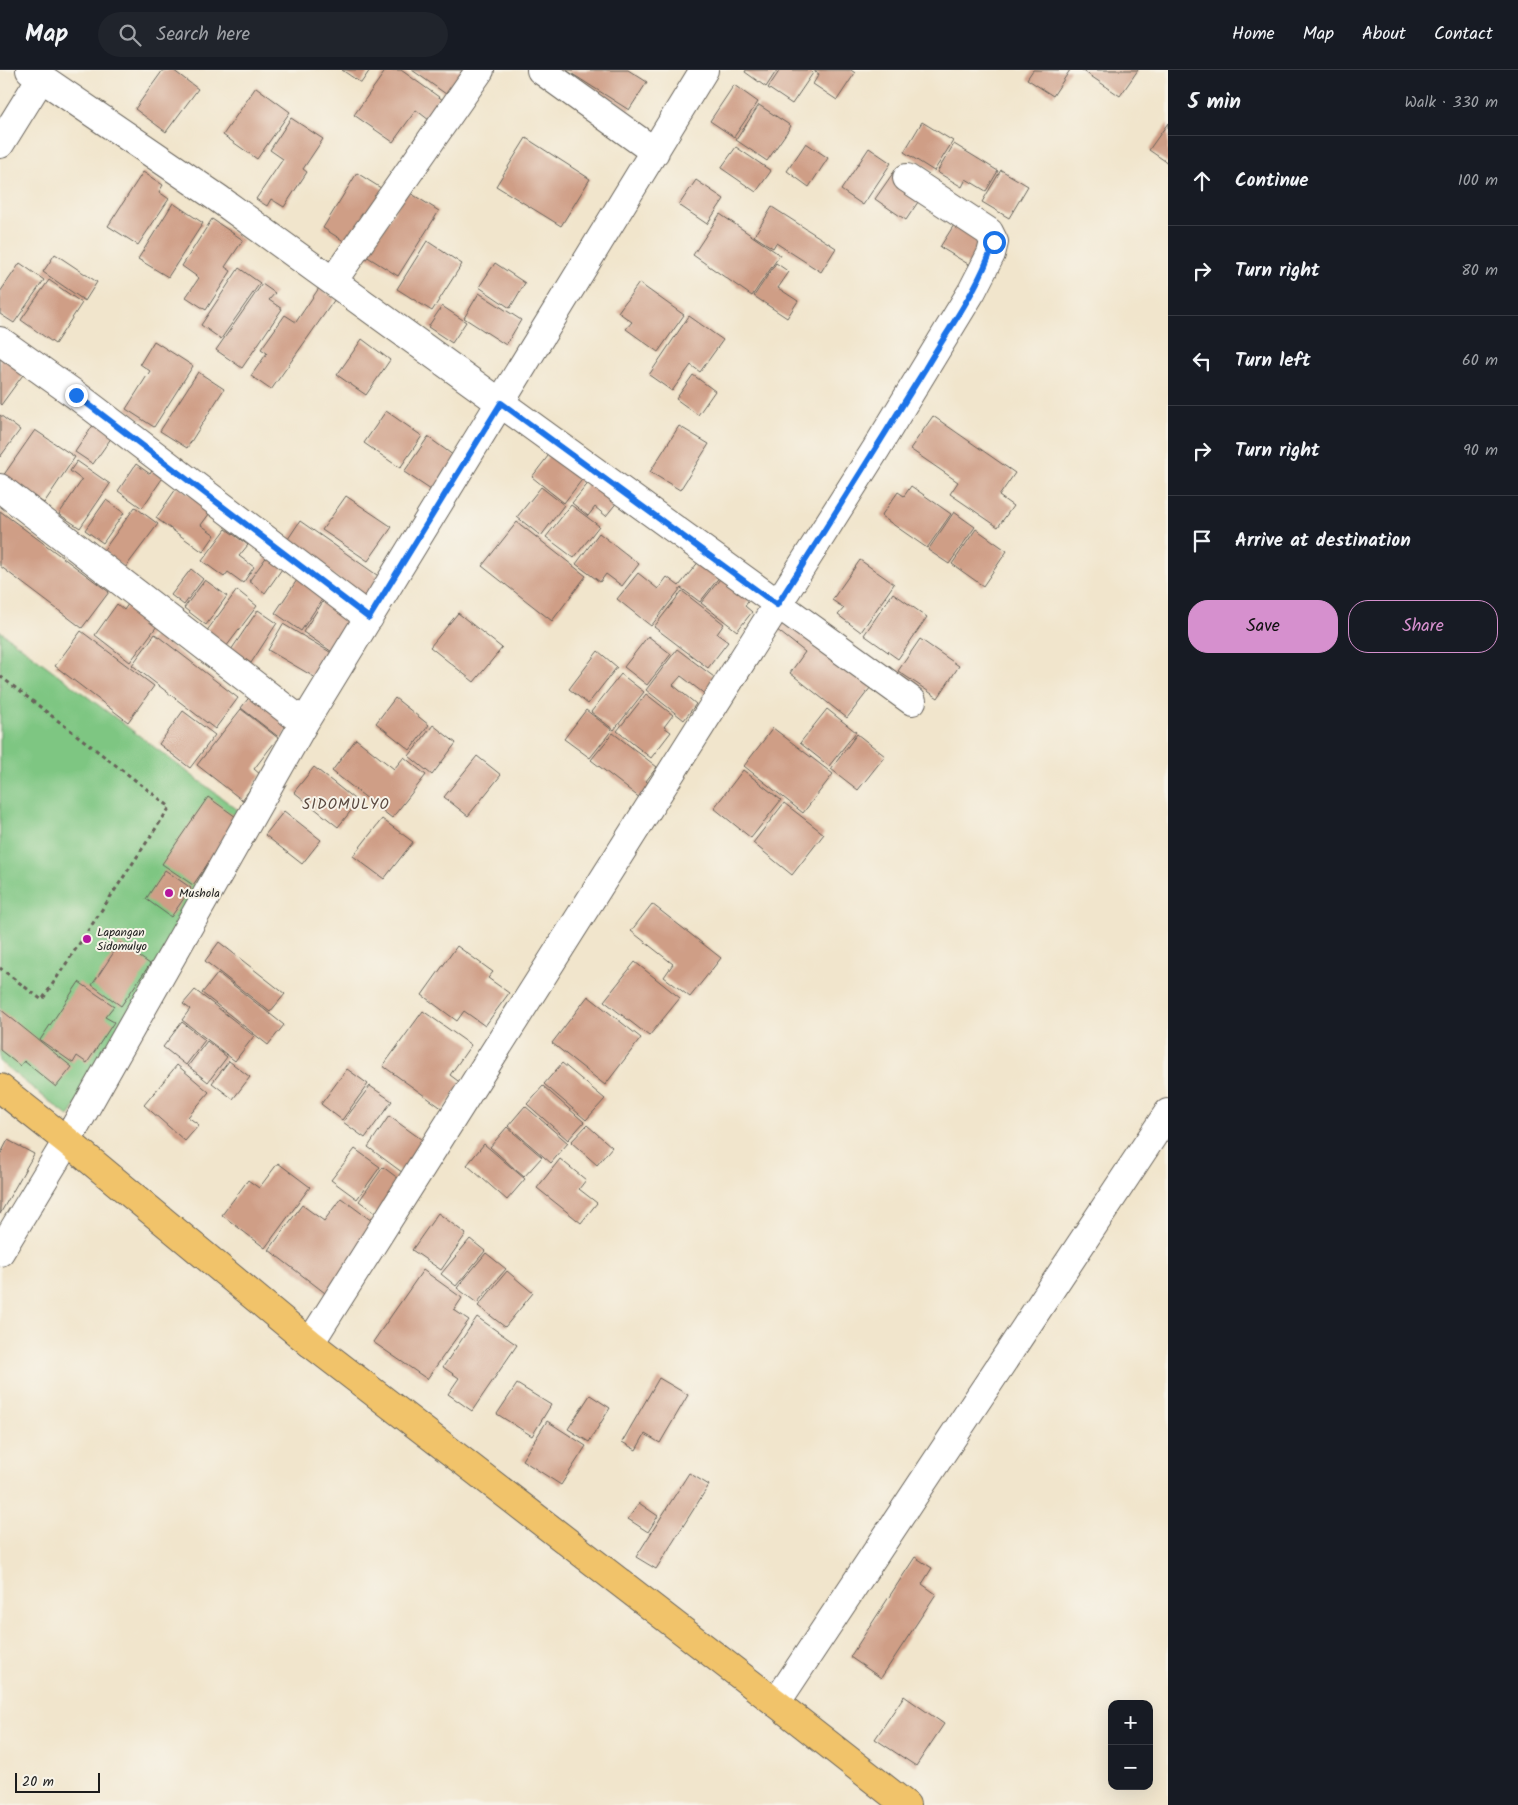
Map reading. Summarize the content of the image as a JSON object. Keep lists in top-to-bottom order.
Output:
{
  "districts": ["SIDOMULYO"],
  "places": ["Mushola", "Lapangan Sidomulyo"],
  "scale_bar": "20 m",
  "page": {
    "header": "Map",
    "search": "Search here",
    "nav": [
      "Home",
      "Map",
      "About",
      "Contact"
    ],
    "heading": ["5 min", "Walk · 330 m"],
    "list": [
      ["Continue", "100 m"],
      ["Turn right", "80 m"],
      ["Turn left", "60 m"],
      ["Turn right", "90 m"],
      "Arrive at destination"
    ],
    "buttons": ["Save", "Share"],
    "map_buttons": ["+", "−"],
    "scale": "20 m"
  }
}
